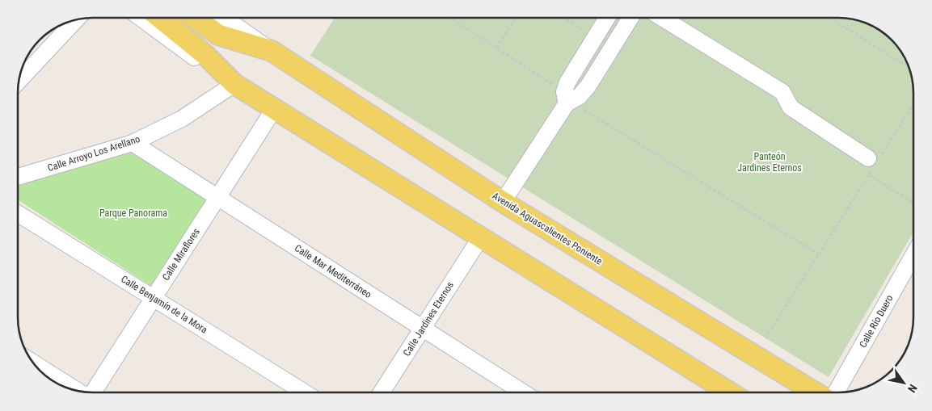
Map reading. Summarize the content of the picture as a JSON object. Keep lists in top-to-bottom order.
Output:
{
  "streets": {
    "main road": ["Avenida Aguascalientes Poniente"],
    "street": [
      "Calle Arroyo Los Arellano",
      "Calle Miraflores",
      "Calle Mar Mediterráneo",
      "Calle Benjamín de la Mora",
      "Calle Jardines Eternos",
      "Calle Río Duero"
    ]
  },
  "crossings": [
    ["Calle Arroyo Los Arellano", "Calle Mar Mediterráneo"],
    ["Calle Miraflores", "Calle Mar Mediterráneo"],
    ["Calle Miraflores", "Calle Benjamín de la Mora"],
    ["Calle Mar Mediterráneo", "Calle Jardines Eternos"]
  ],
  "parks": ["Panteón Jardines Eternos", "Parque Panorama"],
  "north": "bottom right"
}
